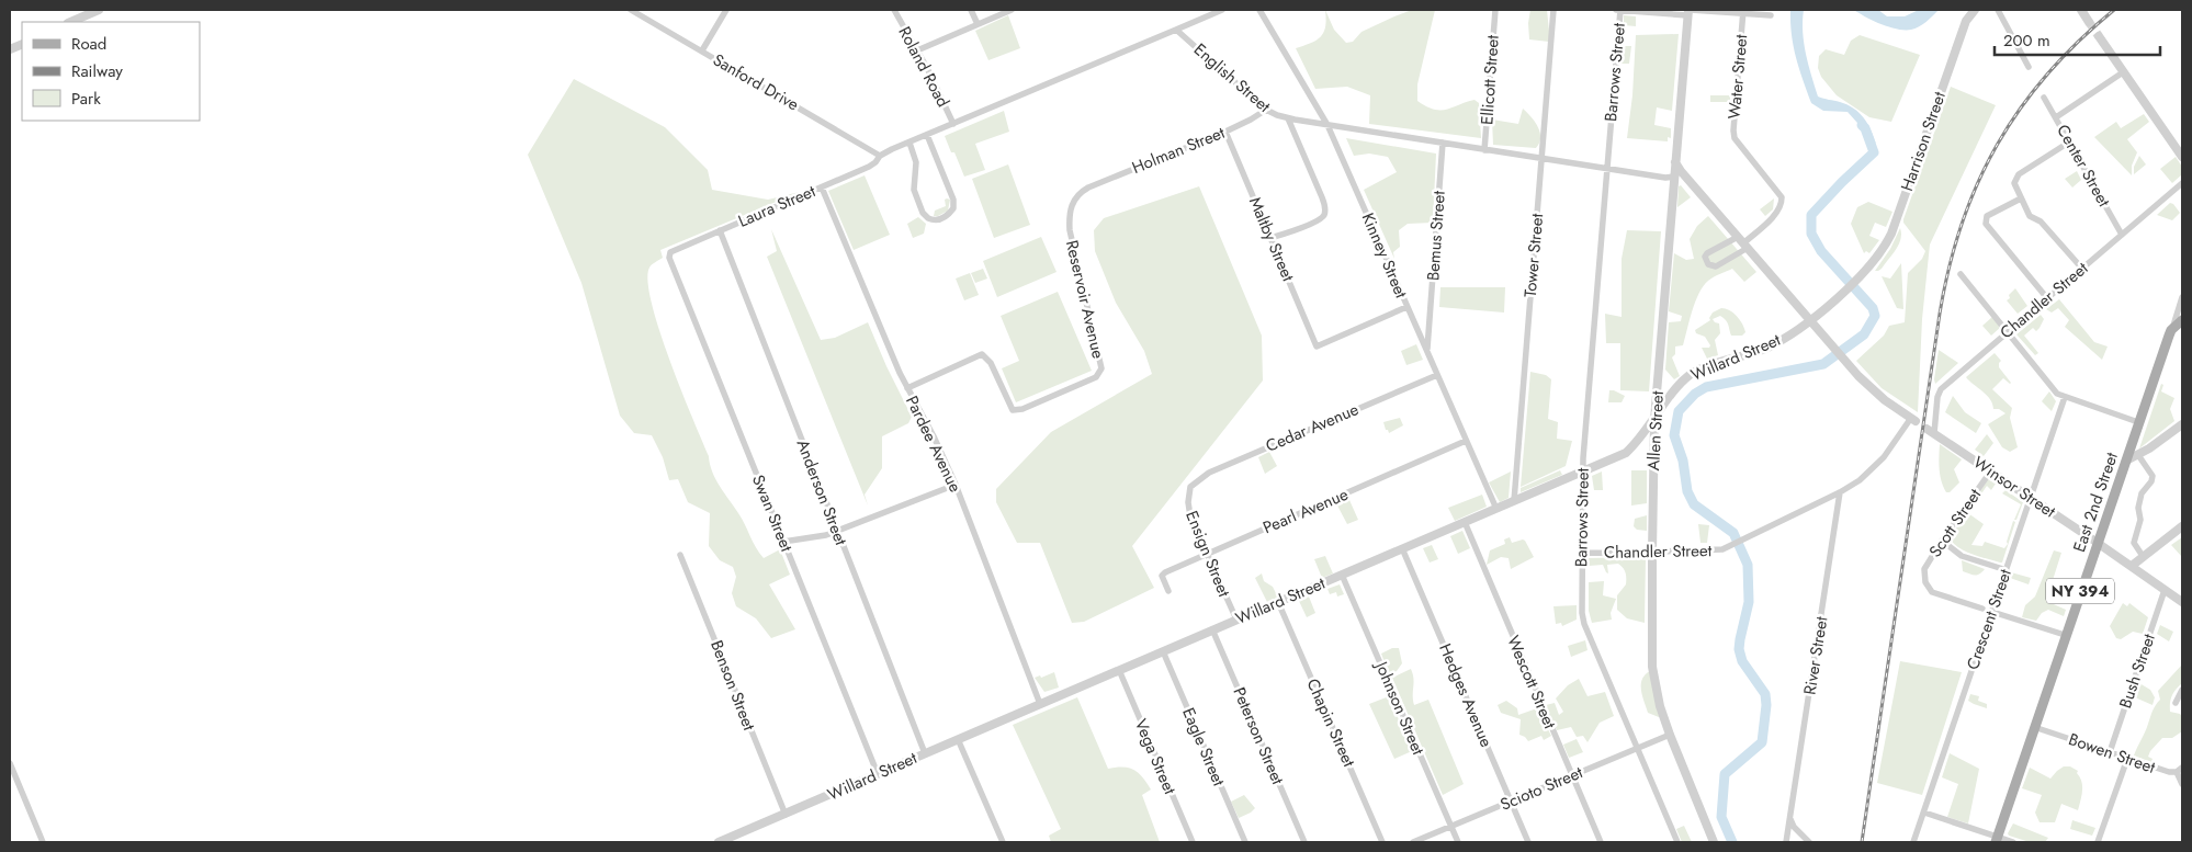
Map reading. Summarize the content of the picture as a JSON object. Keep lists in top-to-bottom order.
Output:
{
  "streets": {
    "main road": ["East 2nd Street", "NY 394"],
    "street": [
      "Roland Road",
      "Barrows Street",
      "Water Street",
      "English Street",
      "Ellicott Street",
      "Sanford Drive",
      "Harrison Street",
      "Holman Street",
      "Center Street",
      "Laura Street",
      "Bemus Street",
      "Maltby Street",
      "Kinney Street",
      "Tower Street",
      "Reservoir Avenue",
      "Chandler Street",
      "Willard Street",
      "Cedar Avenue",
      "Allen Street",
      "Pardee Avenue",
      "Winsor Street",
      "Anderson Street",
      "Pearl Avenue",
      "Swan Street",
      "Scott Street",
      "Ensign Street",
      "Crescent Street",
      "River Street",
      "Bush Street",
      "Wescott Street",
      "Benson Street",
      "Hedges Avenue",
      "Johnson Street",
      "Chapin Street",
      "Peterson Street",
      "Eagle Street",
      "Bowen Street",
      "Vega Street",
      "Scioto Street"
    ]
  },
  "crossings": [
    ["Barrows Street", "English Street"],
    ["Barrows Street", "Chandler Street"],
    ["Barrows Street", "Willard Street"],
    ["Barrows Street", "Scioto Street"],
    ["English Street", "Ellicott Street"],
    ["English Street", "Holman Street"],
    ["English Street", "Bemus Street"],
    ["English Street", "Kinney Street"],
    ["English Street", "Tower Street"],
    ["English Street", "Allen Street"],
    ["Sanford Drive", "Laura Street"],
    ["Harrison Street", "Willard Street"],
    ["Holman Street", "Maltby Street"],
    ["Holman Street", "Reservoir Avenue"],
    ["Center Street", "Chandler Street"],
    ["Laura Street", "Pardee Avenue"],
    ["Laura Street", "Anderson Street"],
    ["Laura Street", "Swan Street"],
    ["Bemus Street", "Kinney Street"],
    ["Maltby Street", "Kinney Street"],
    ["Kinney Street", "Willard Street"],
    ["Kinney Street", "Cedar Avenue"],
    ["Kinney Street", "Pearl Avenue"],
    ["Tower Street", "Willard Street"],
    ["Reservoir Avenue", "Pardee Avenue"],
    ["Chandler Street", "Allen Street"],
    ["Chandler Street", "Winsor Street"],
    ["Chandler Street", "River Street"],
    ["Willard Street", "Allen Street"],
    ["Willard Street", "Pardee Avenue"],
    ["Willard Street", "Anderson Street"],
    ["Willard Street", "Swan Street"],
    ["Willard Street", "Ensign Street"],
    ["Willard Street", "Wescott Street"],
    ["Willard Street", "Benson Street"],
    ["Willard Street", "Hedges Avenue"],
    ["Willard Street", "Johnson Street"],
    ["Willard Street", "Chapin Street"],
    ["Willard Street", "Peterson Street"],
    ["Willard Street", "Eagle Street"],
    ["Willard Street", "Vega Street"],
    ["Cedar Avenue", "Ensign Street"],
    ["Allen Street", "Scioto Street"],
    ["Winsor Street", "East 2nd Street"],
    ["Winsor Street", "Scott Street"],
    ["Winsor Street", "Crescent Street"],
    ["Winsor Street", "Bush Street"],
    ["East 2nd Street", "NY 394"],
    ["East 2nd Street", "Bowen Street"],
    ["Pearl Avenue", "Ensign Street"],
    ["Bush Street", "Bowen Street"],
    ["Wescott Street", "Scioto Street"],
    ["Hedges Avenue", "Scioto Street"],
    ["Johnson Street", "Scioto Street"]
  ],
  "legend": ["Road", "Railway", "Park"],
  "scale_bar": "200 m"
}
